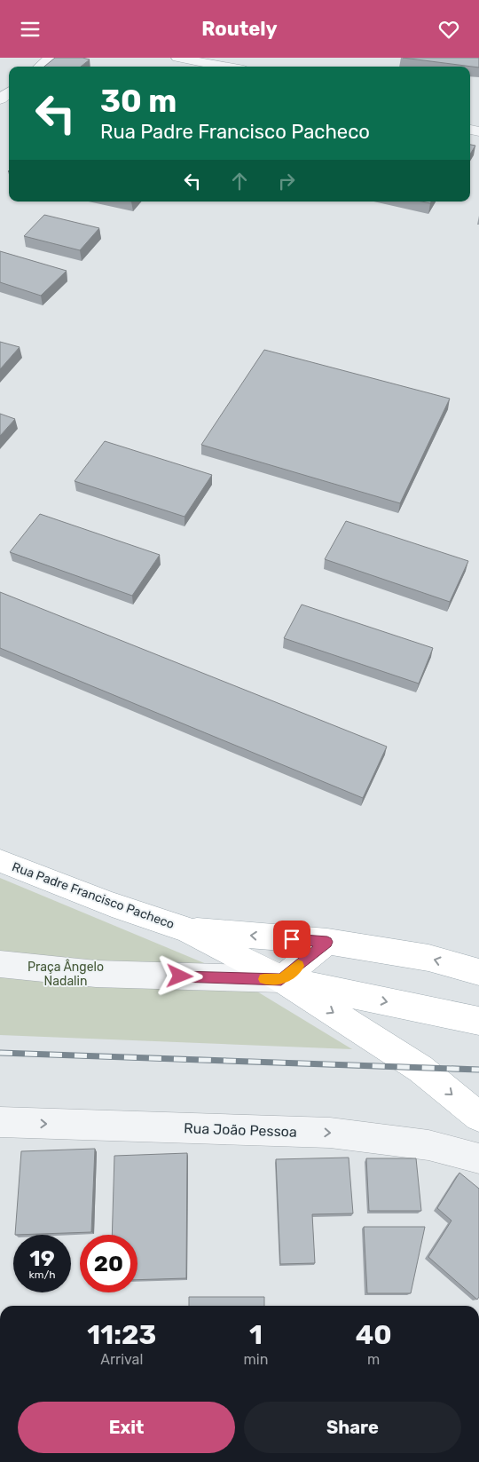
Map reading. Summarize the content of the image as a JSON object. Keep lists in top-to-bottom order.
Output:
{
  "streets": {
    "main road": ["Rua Padre Francisco Pacheco"],
    "street": ["Rua João Pessoa"]
  },
  "parks": ["Praça Ângelo Nadalin"],
  "page": {
    "header": "Routely",
    "turn": ["30 m", "Rua Padre Francisco Pacheco"],
    "speed": "19 km/h",
    "limit": "20",
    "eta": [
      "11:23",
      "Arrival",
      "1",
      "min",
      "40",
      "m"
    ],
    "buttons": ["Exit", "Share"]
  }
}
